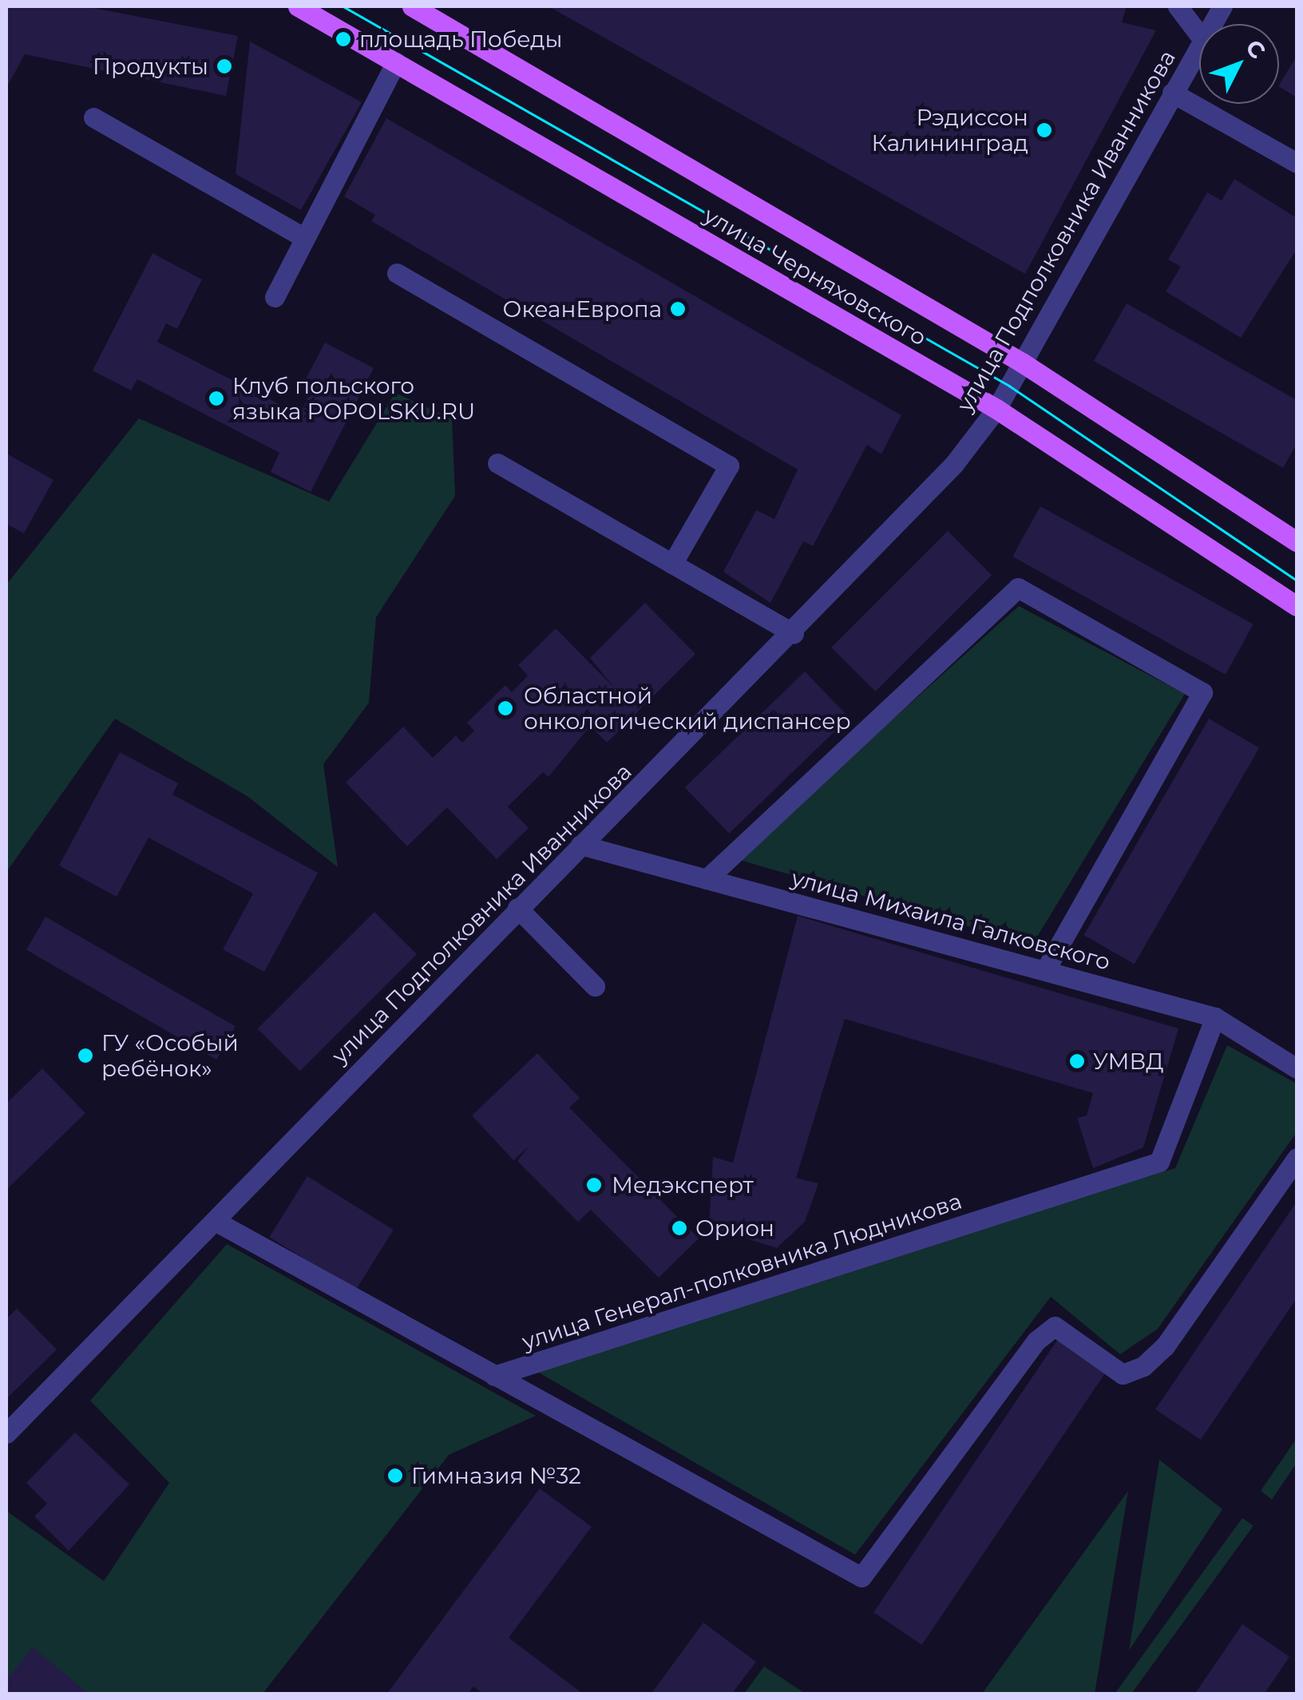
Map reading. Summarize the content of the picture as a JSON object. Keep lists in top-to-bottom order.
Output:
{
  "streets": {
    "main road": ["улица Черняховского"],
    "street": ["улица Подполковника Иванникова", "улица Михаила Галковского", "улица Генерал-полковника Людникова"]
  },
  "crossings": [
    ["улица Подполковника Иванникова", "улица Черняховского"],
    ["улица Подполковника Иванникова", "улица Михаила Галковского"],
    ["улица Михаила Галковского", "улица Генерал-полковника Людникова"]
  ],
  "places": [
    "площадь Победы",
    "Продукты",
    "Рэдиссон Калининград",
    "ОкеанЕвропа",
    "Клуб польского языка POPOLSKU.RU",
    "Областной онкологический диспансер",
    "ГУ «Особый ребёнок»",
    "УМВД",
    "Медэксперт",
    "Орион",
    "Гимназия №32"
  ],
  "north": "top right"
}
